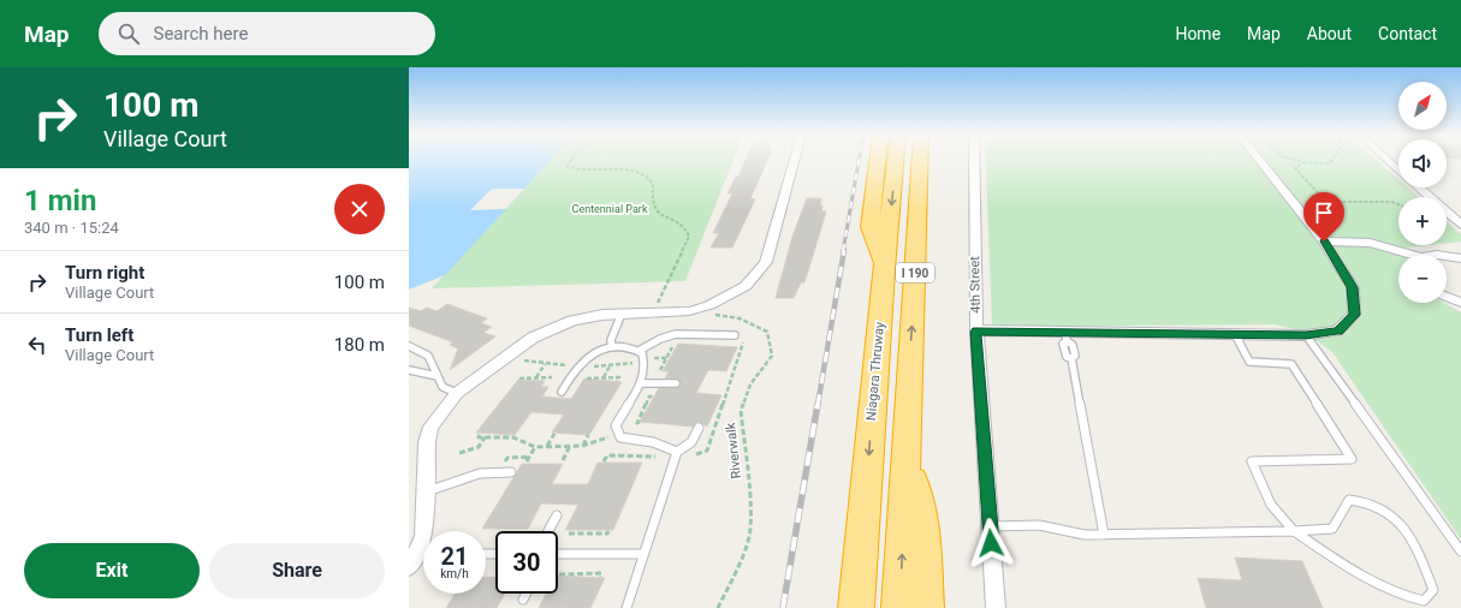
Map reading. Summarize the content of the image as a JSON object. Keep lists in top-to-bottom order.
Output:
{
  "streets": {
    "highway": ["I 190", "Niagara Thruway"],
    "street": ["4th Street"],
    "path": ["Riverwalk"]
  },
  "parks": ["Centennial Park"],
  "north": "top right",
  "page": {
    "header": "Map",
    "search": "Search here",
    "nav": [
      "Home",
      "Map",
      "About",
      "Contact"
    ],
    "turn": ["100 m", "Village Court"],
    "map_buttons": ["+", "−"],
    "heading": ["1 min", "340 m · 15:24"],
    "list": [
      {
        "name": "Turn right",
        "note": "Village Court",
        "value": "100 m"
      },
      {
        "name": "Turn left",
        "note": "Village Court",
        "value": "180 m"
      }
    ],
    "speed": "21 km/h",
    "limit": "30",
    "buttons": ["Exit", "Share"]
  }
}
